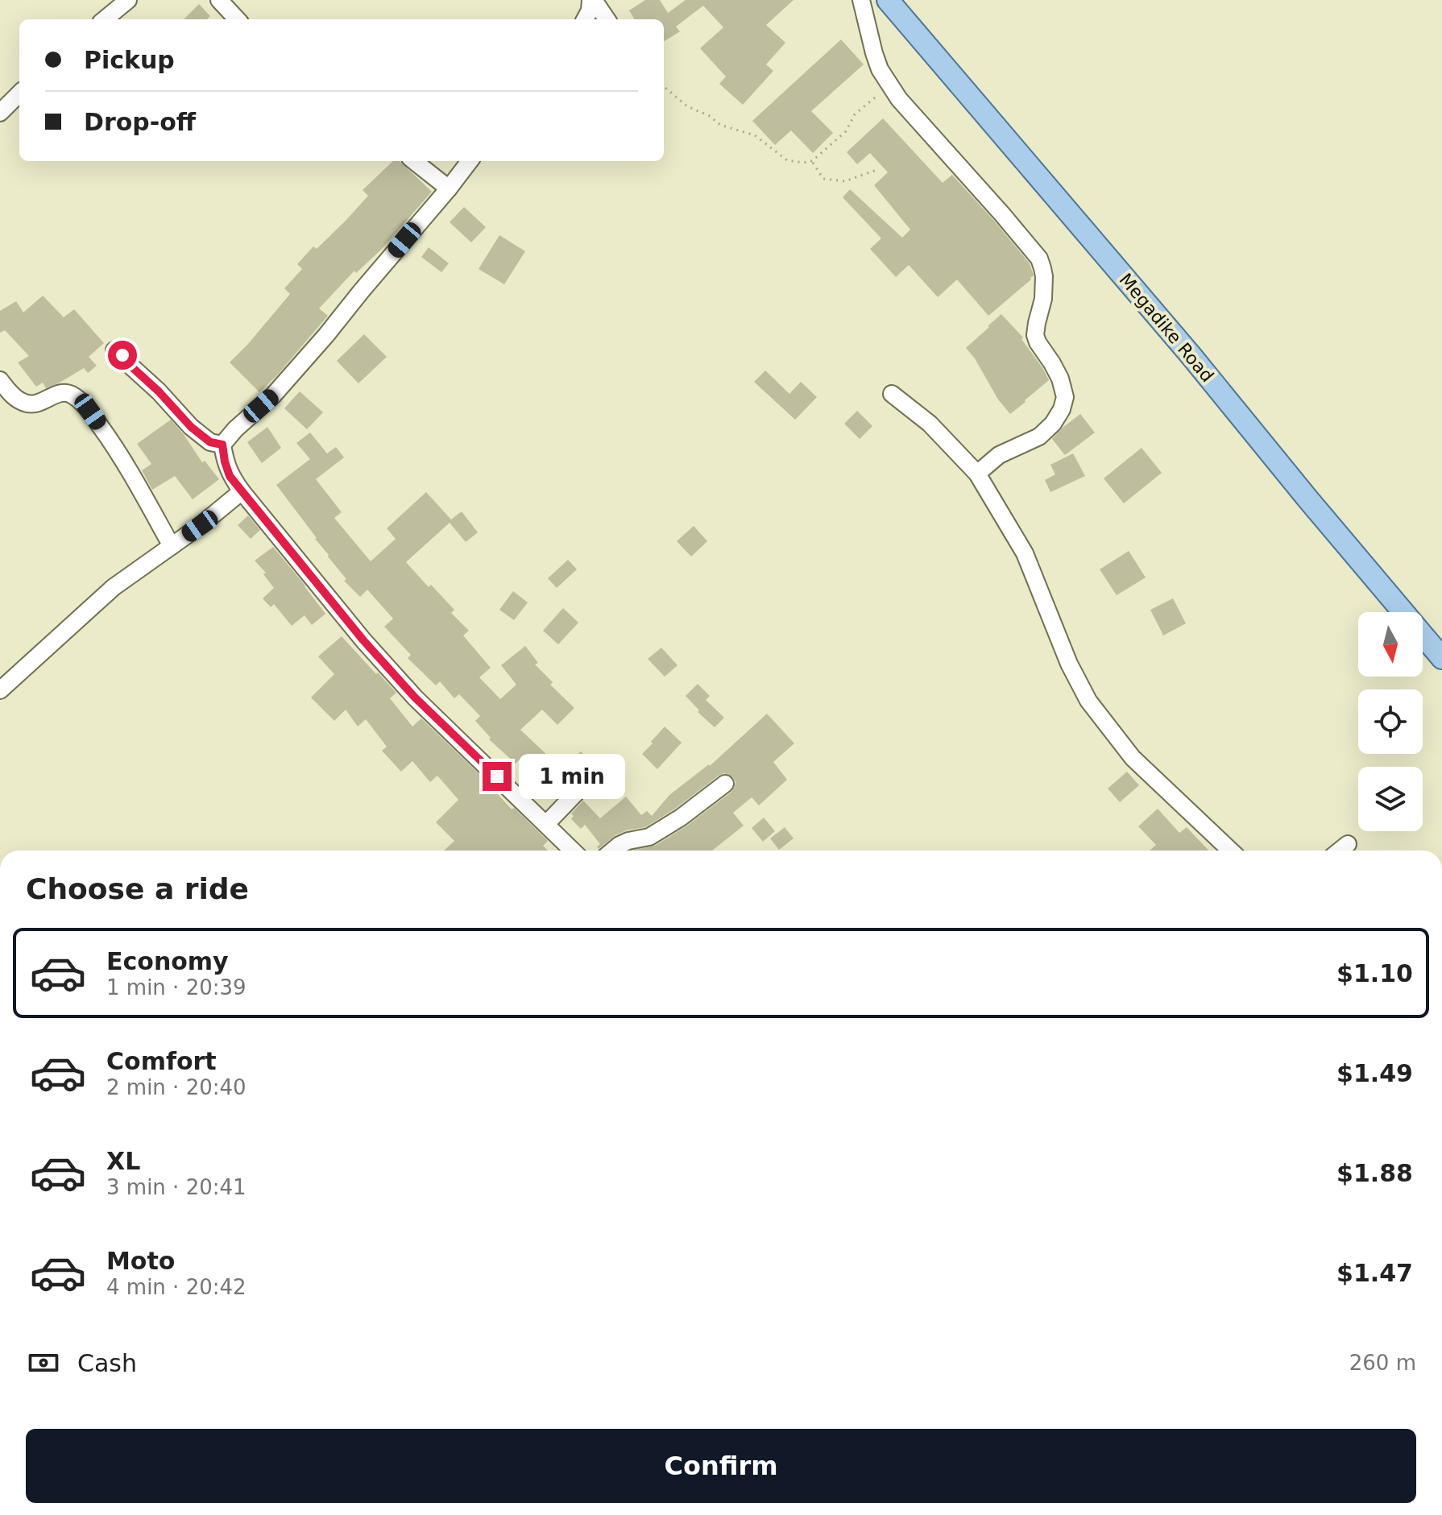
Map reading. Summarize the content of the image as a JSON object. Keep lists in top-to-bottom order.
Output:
{
  "streets": {
    "main road": ["Megadike Road"]
  },
  "north": "bottom",
  "page": {
    "banner": ["Pickup", "Drop-off"],
    "bubble": "1 min",
    "heading": "Choose a ride",
    "list": [
      {
        "name": "Economy",
        "note": "1 min · 20:39",
        "value": "$1.10"
      },
      {
        "name": "Comfort",
        "note": "2 min · 20:40",
        "value": "$1.49"
      },
      {
        "name": "XL",
        "note": "3 min · 20:41",
        "value": "$1.88"
      },
      {
        "name": "Moto",
        "note": "4 min · 20:42",
        "value": "$1.47"
      }
    ],
    "pay": ["Cash", "260 m"],
    "buttons": "Confirm"
  }
}
